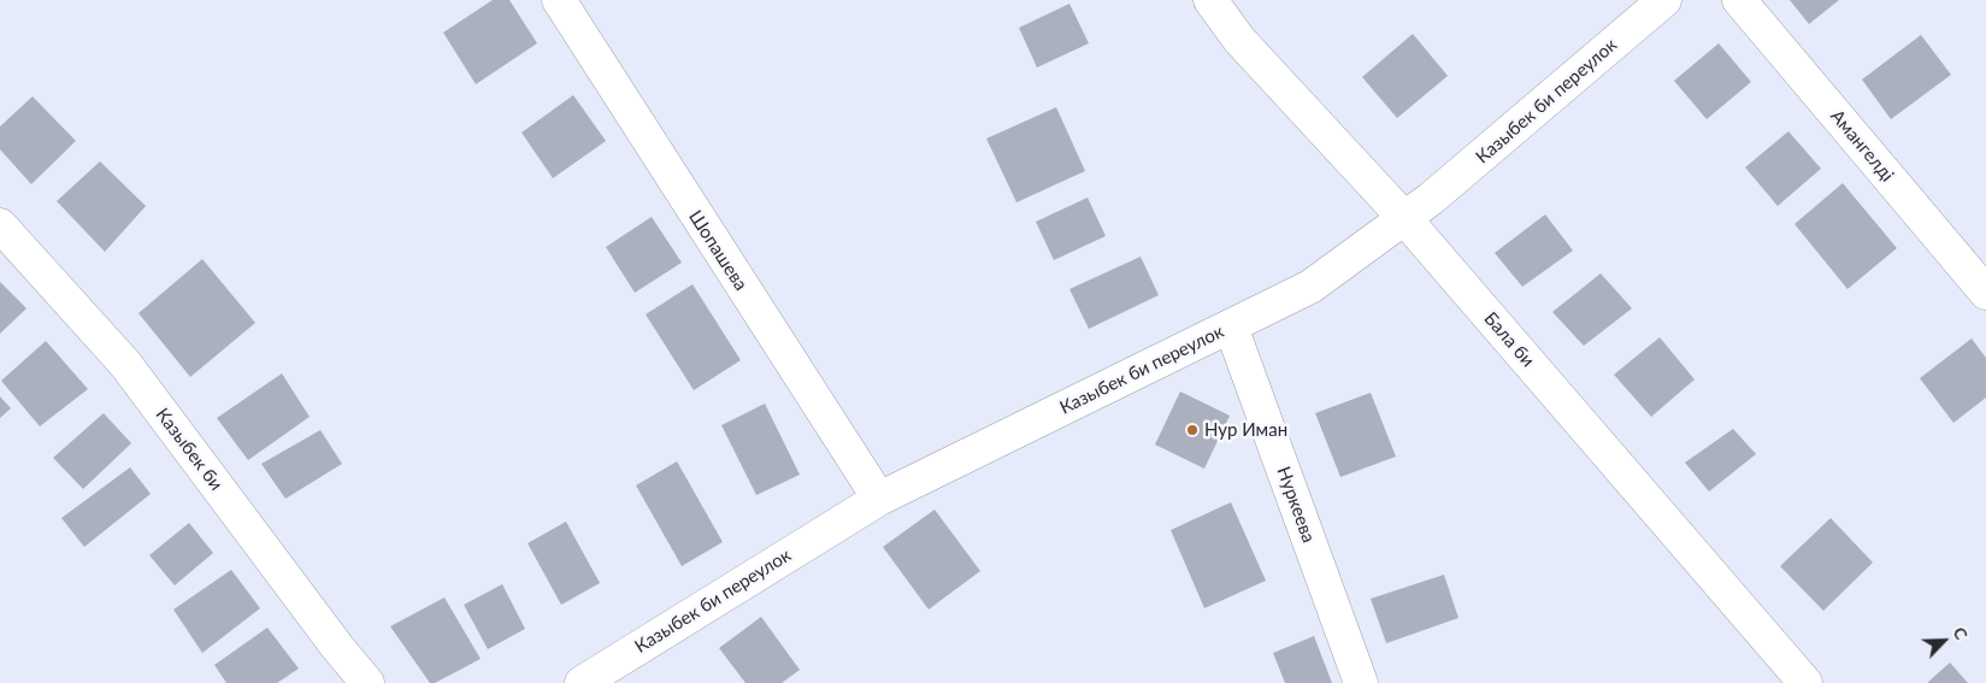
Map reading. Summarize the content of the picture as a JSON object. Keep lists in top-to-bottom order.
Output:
{
  "streets": {
    "street": [
      "Казыбек би переулок",
      "Амангелді",
      "Шопашева",
      "Бала би",
      "Казыбек би",
      "Нуркеева"
    ]
  },
  "crossings": [
    ["Казыбек би переулок", "Шопашева"],
    ["Казыбек би переулок", "Бала би"],
    ["Казыбек би переулок", "Нуркеева"]
  ],
  "places": ["Нур Иман"],
  "north": "top right"
}
